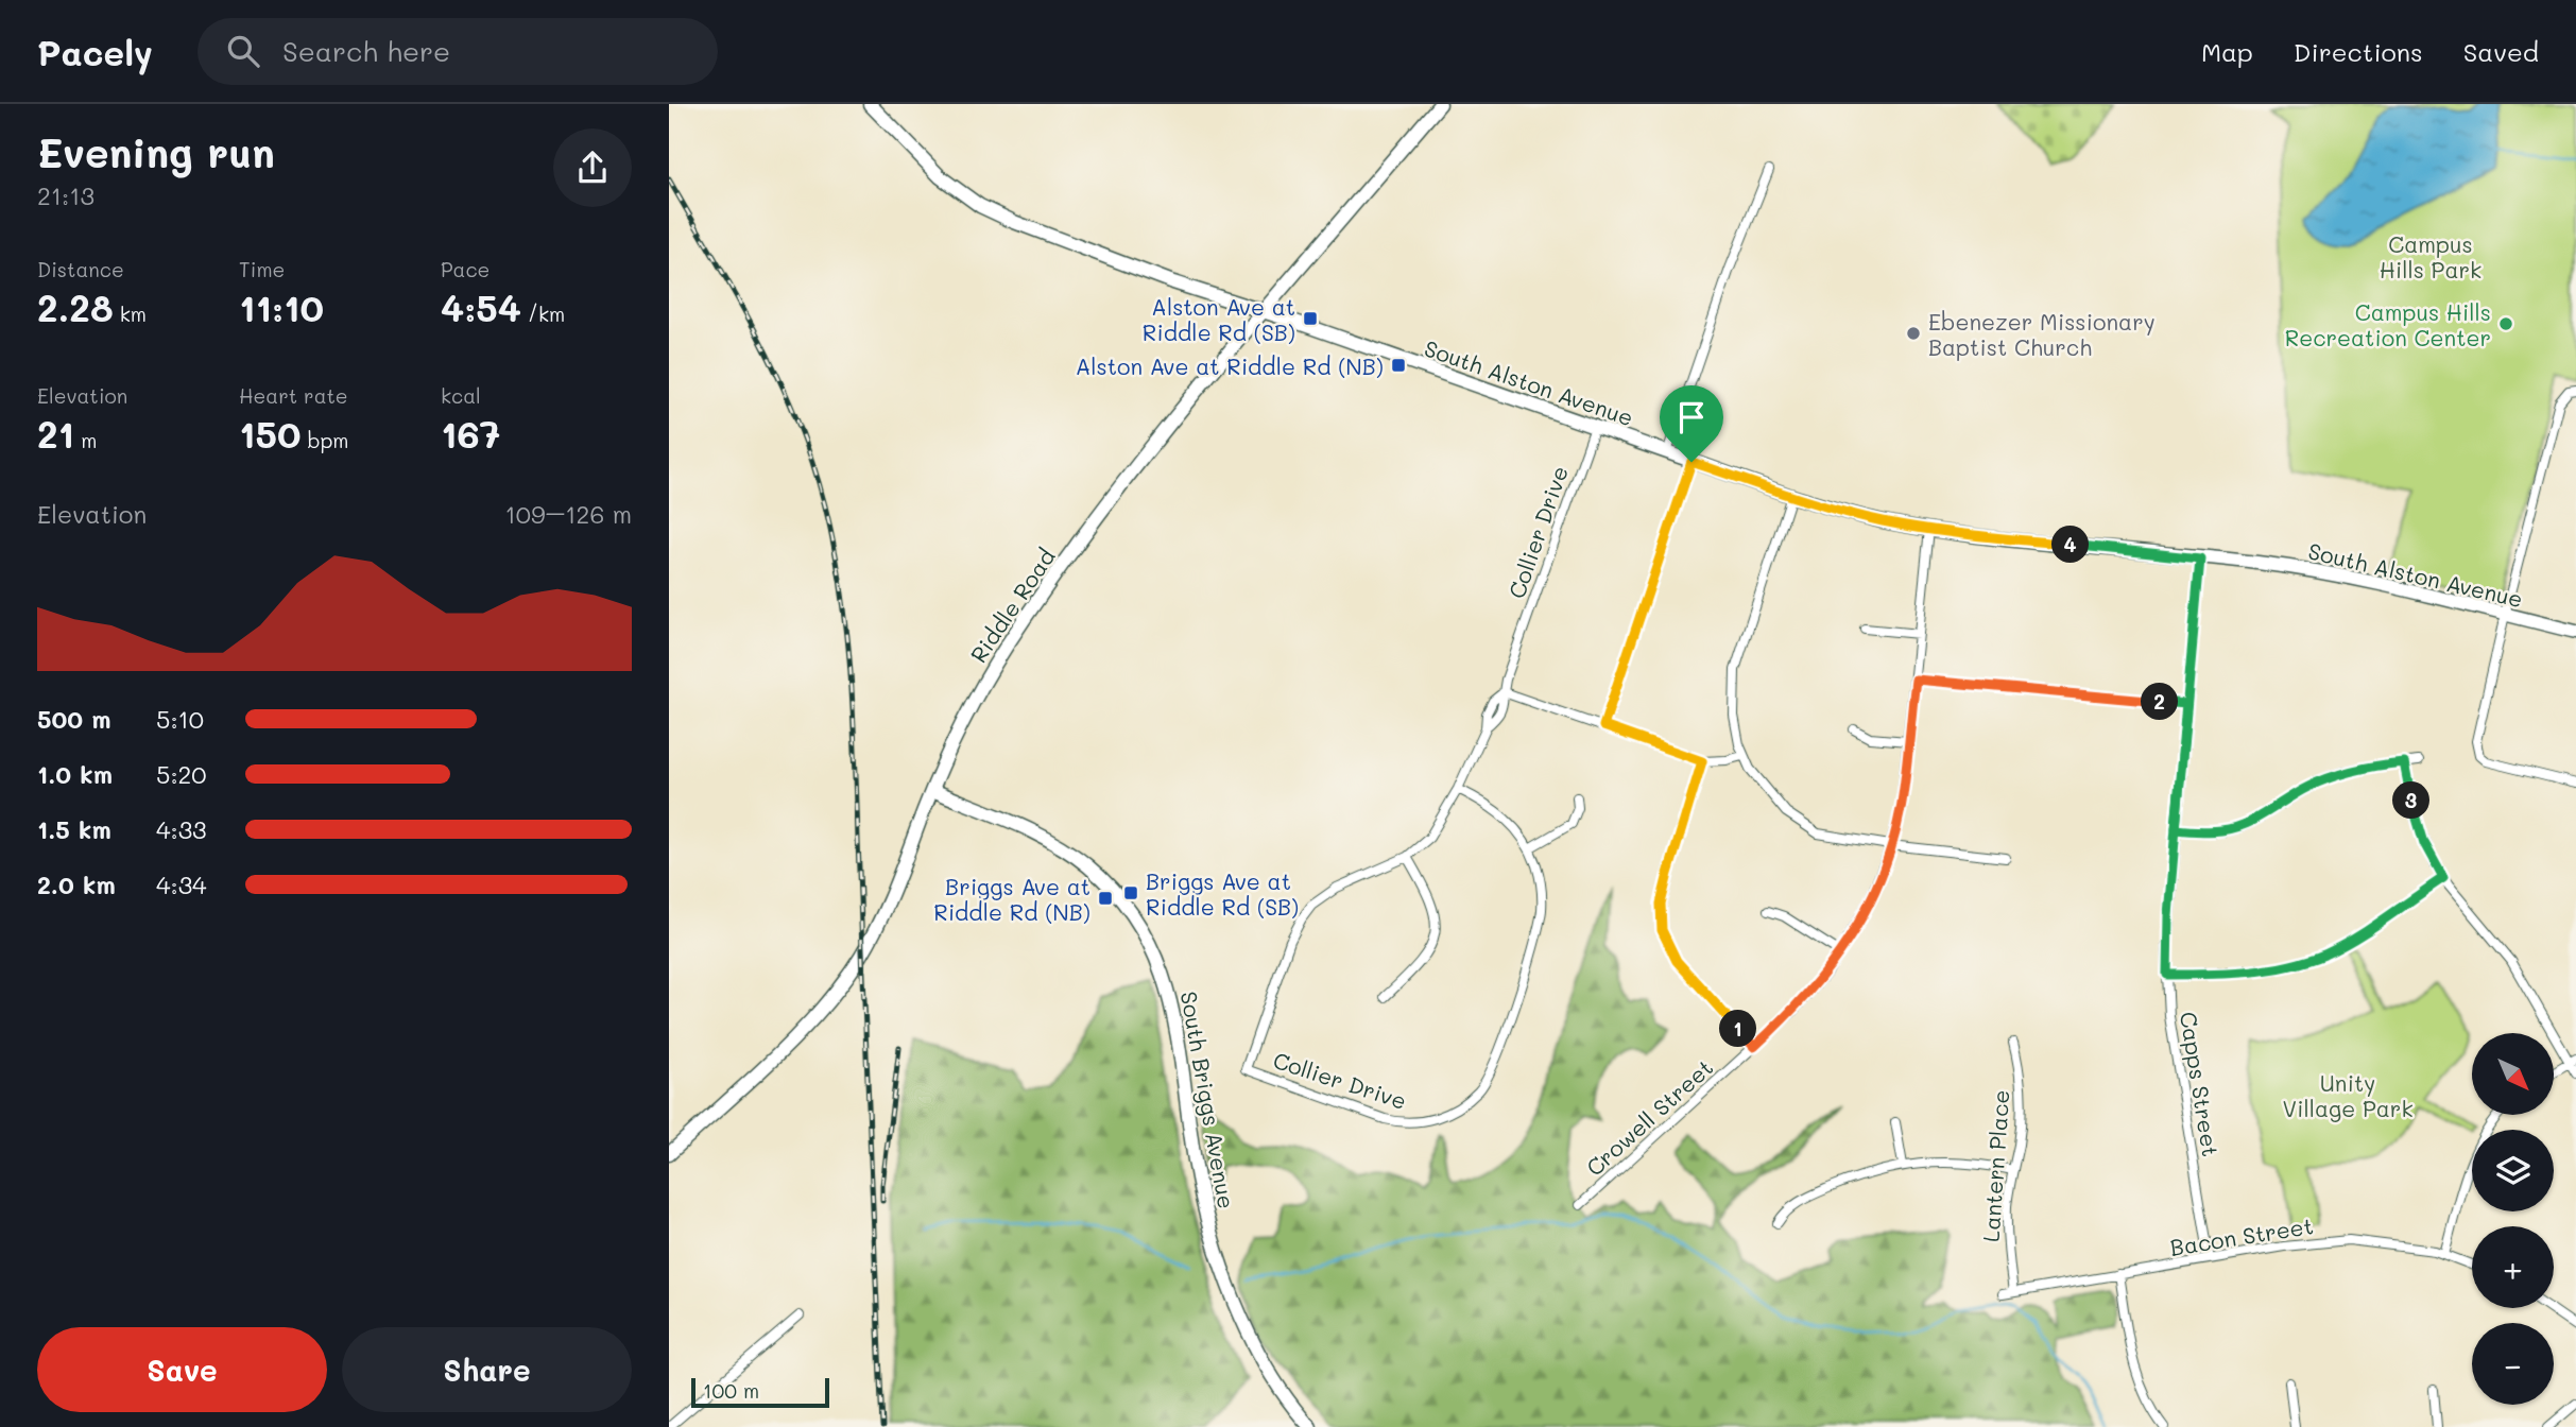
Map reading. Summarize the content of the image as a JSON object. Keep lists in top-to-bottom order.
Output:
{
  "streets": {
    "street": [
      "South Alston Avenue",
      "Collier Drive",
      "Riddle Road",
      "Capps Street",
      "South Briggs Avenue",
      "Crowell Street",
      "Lantern Place",
      "Bacon Street"
    ]
  },
  "crossings": [
    ["South Alston Avenue", "Collier Drive"],
    ["South Alston Avenue", "Riddle Road"],
    ["South Alston Avenue", "Capps Street"],
    ["South Alston Avenue", "Crowell Street"],
    ["Riddle Road", "South Briggs Avenue"],
    ["Capps Street", "Bacon Street"],
    ["Lantern Place", "Bacon Street"]
  ],
  "parks": ["Campus Hills Park", "Unity Village Park"],
  "places": {
    "transit": [
      "Alston Ave at Riddle Rd (SB)",
      "Alston Ave at Riddle Rd (NB)",
      "Briggs Ave at Riddle Rd (SB)",
      "Briggs Ave at Riddle Rd (NB)"
    ],
    "other": ["Campus Hills Recreation Center", "Ebenezer Missionary Baptist Church"]
  },
  "scale_bar": "100 m",
  "north": "bottom right",
  "page": {
    "header": "Pacely",
    "search": "Search here",
    "nav": ["Map", "Directions", "Saved"],
    "heading": ["Evening run", "21:13"],
    "stats": [
      ["Distance", "2.28 km"],
      ["Time", "11:10"],
      ["Pace", "4:54 /km"],
      ["Elevation", "21 m"],
      ["Heart rate", "150 bpm"],
      ["kcal", "167"]
    ],
    "chart": ["Elevation", "109–126 m"],
    "pins": [
      "4",
      "2",
      "3",
      "1"
    ],
    "list": [
      {
        "name": "500 m",
        "note": "5:10"
      },
      {
        "name": "1.0 km",
        "note": "5:20"
      },
      {
        "name": "1.5 km",
        "note": "4:33"
      },
      {
        "name": "2.0 km",
        "note": "4:34"
      }
    ],
    "map_buttons": ["+", "−"],
    "buttons": ["Save", "Share"],
    "scale": "100 m"
  }
}
